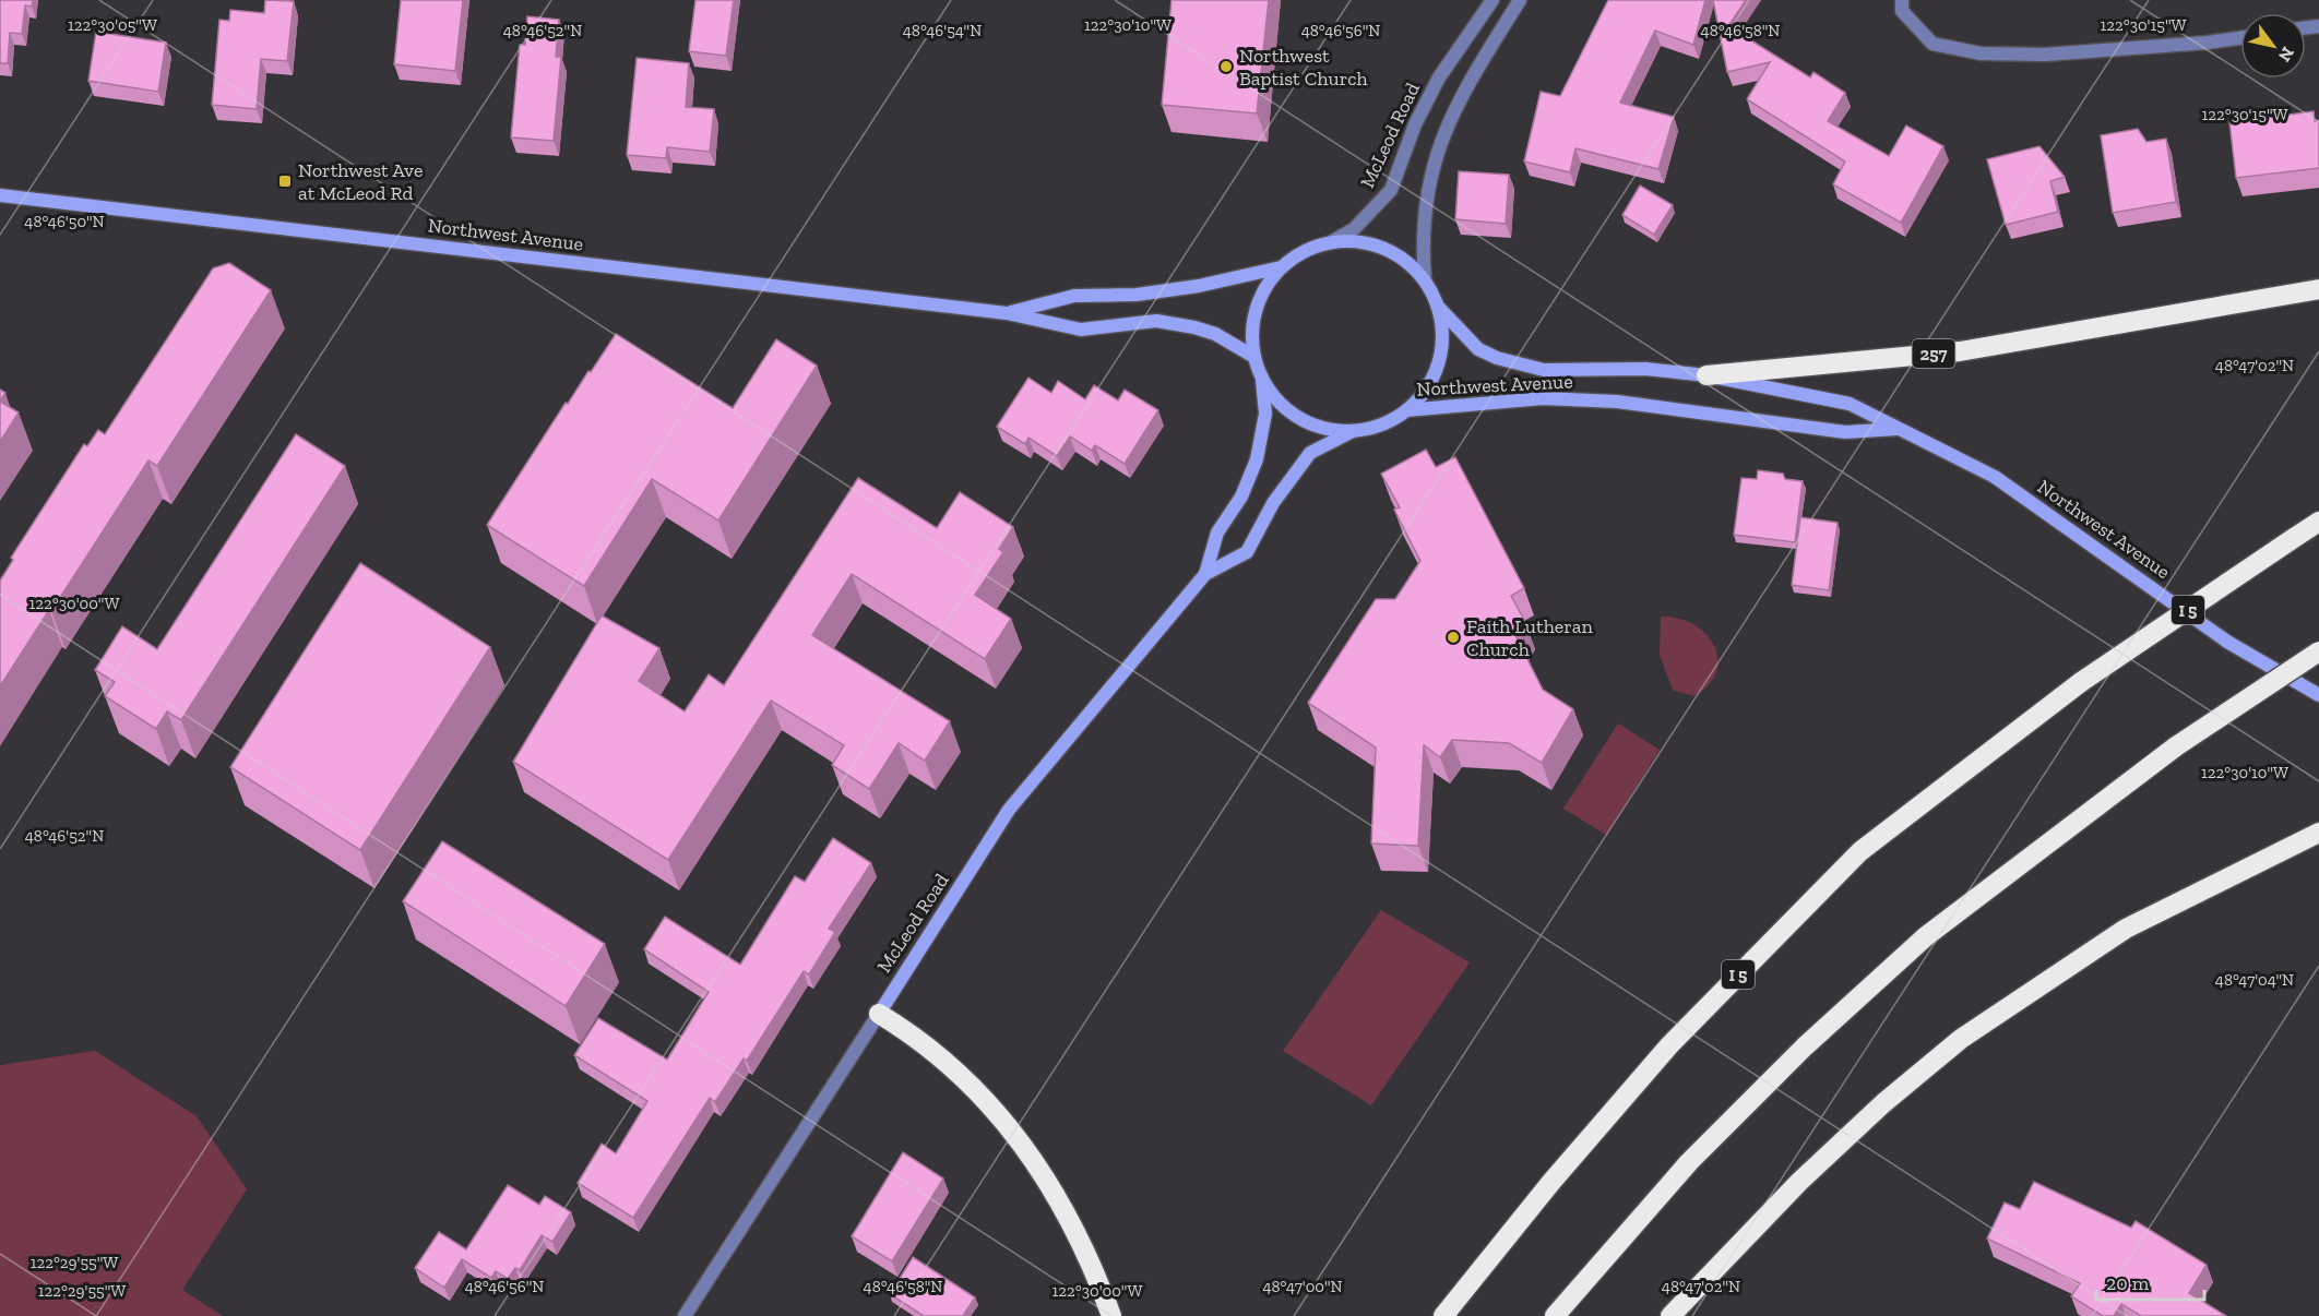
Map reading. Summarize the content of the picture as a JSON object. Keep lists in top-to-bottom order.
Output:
{
  "streets": {
    "highway": ["257", "I 5"],
    "main road": ["McLeod Road", "Northwest Avenue"]
  },
  "crossings": [
    ["McLeod Road", "Northwest Avenue"],
    ["Northwest Avenue", "257"]
  ],
  "places": {
    "other": ["Northwest Baptist Church", "Faith Lutheran Church"],
    "transit": ["Northwest Ave at McLeod Rd"]
  },
  "scale_bar": "20 m",
  "north": "bottom right",
  "coordinates": [
    "122°30'10\"W",
    "122°30'05\"W",
    "122°30'15\"W",
    "48°46'52\"N",
    "48°46'54\"N",
    "48°46'56\"N",
    "48°46'58\"N",
    "48°46'50\"N",
    "48°47'02\"N",
    "122°30'00\"W",
    "48°47'04\"N",
    "122°29'55\"W",
    "48°47'00\"N"
  ]
}
